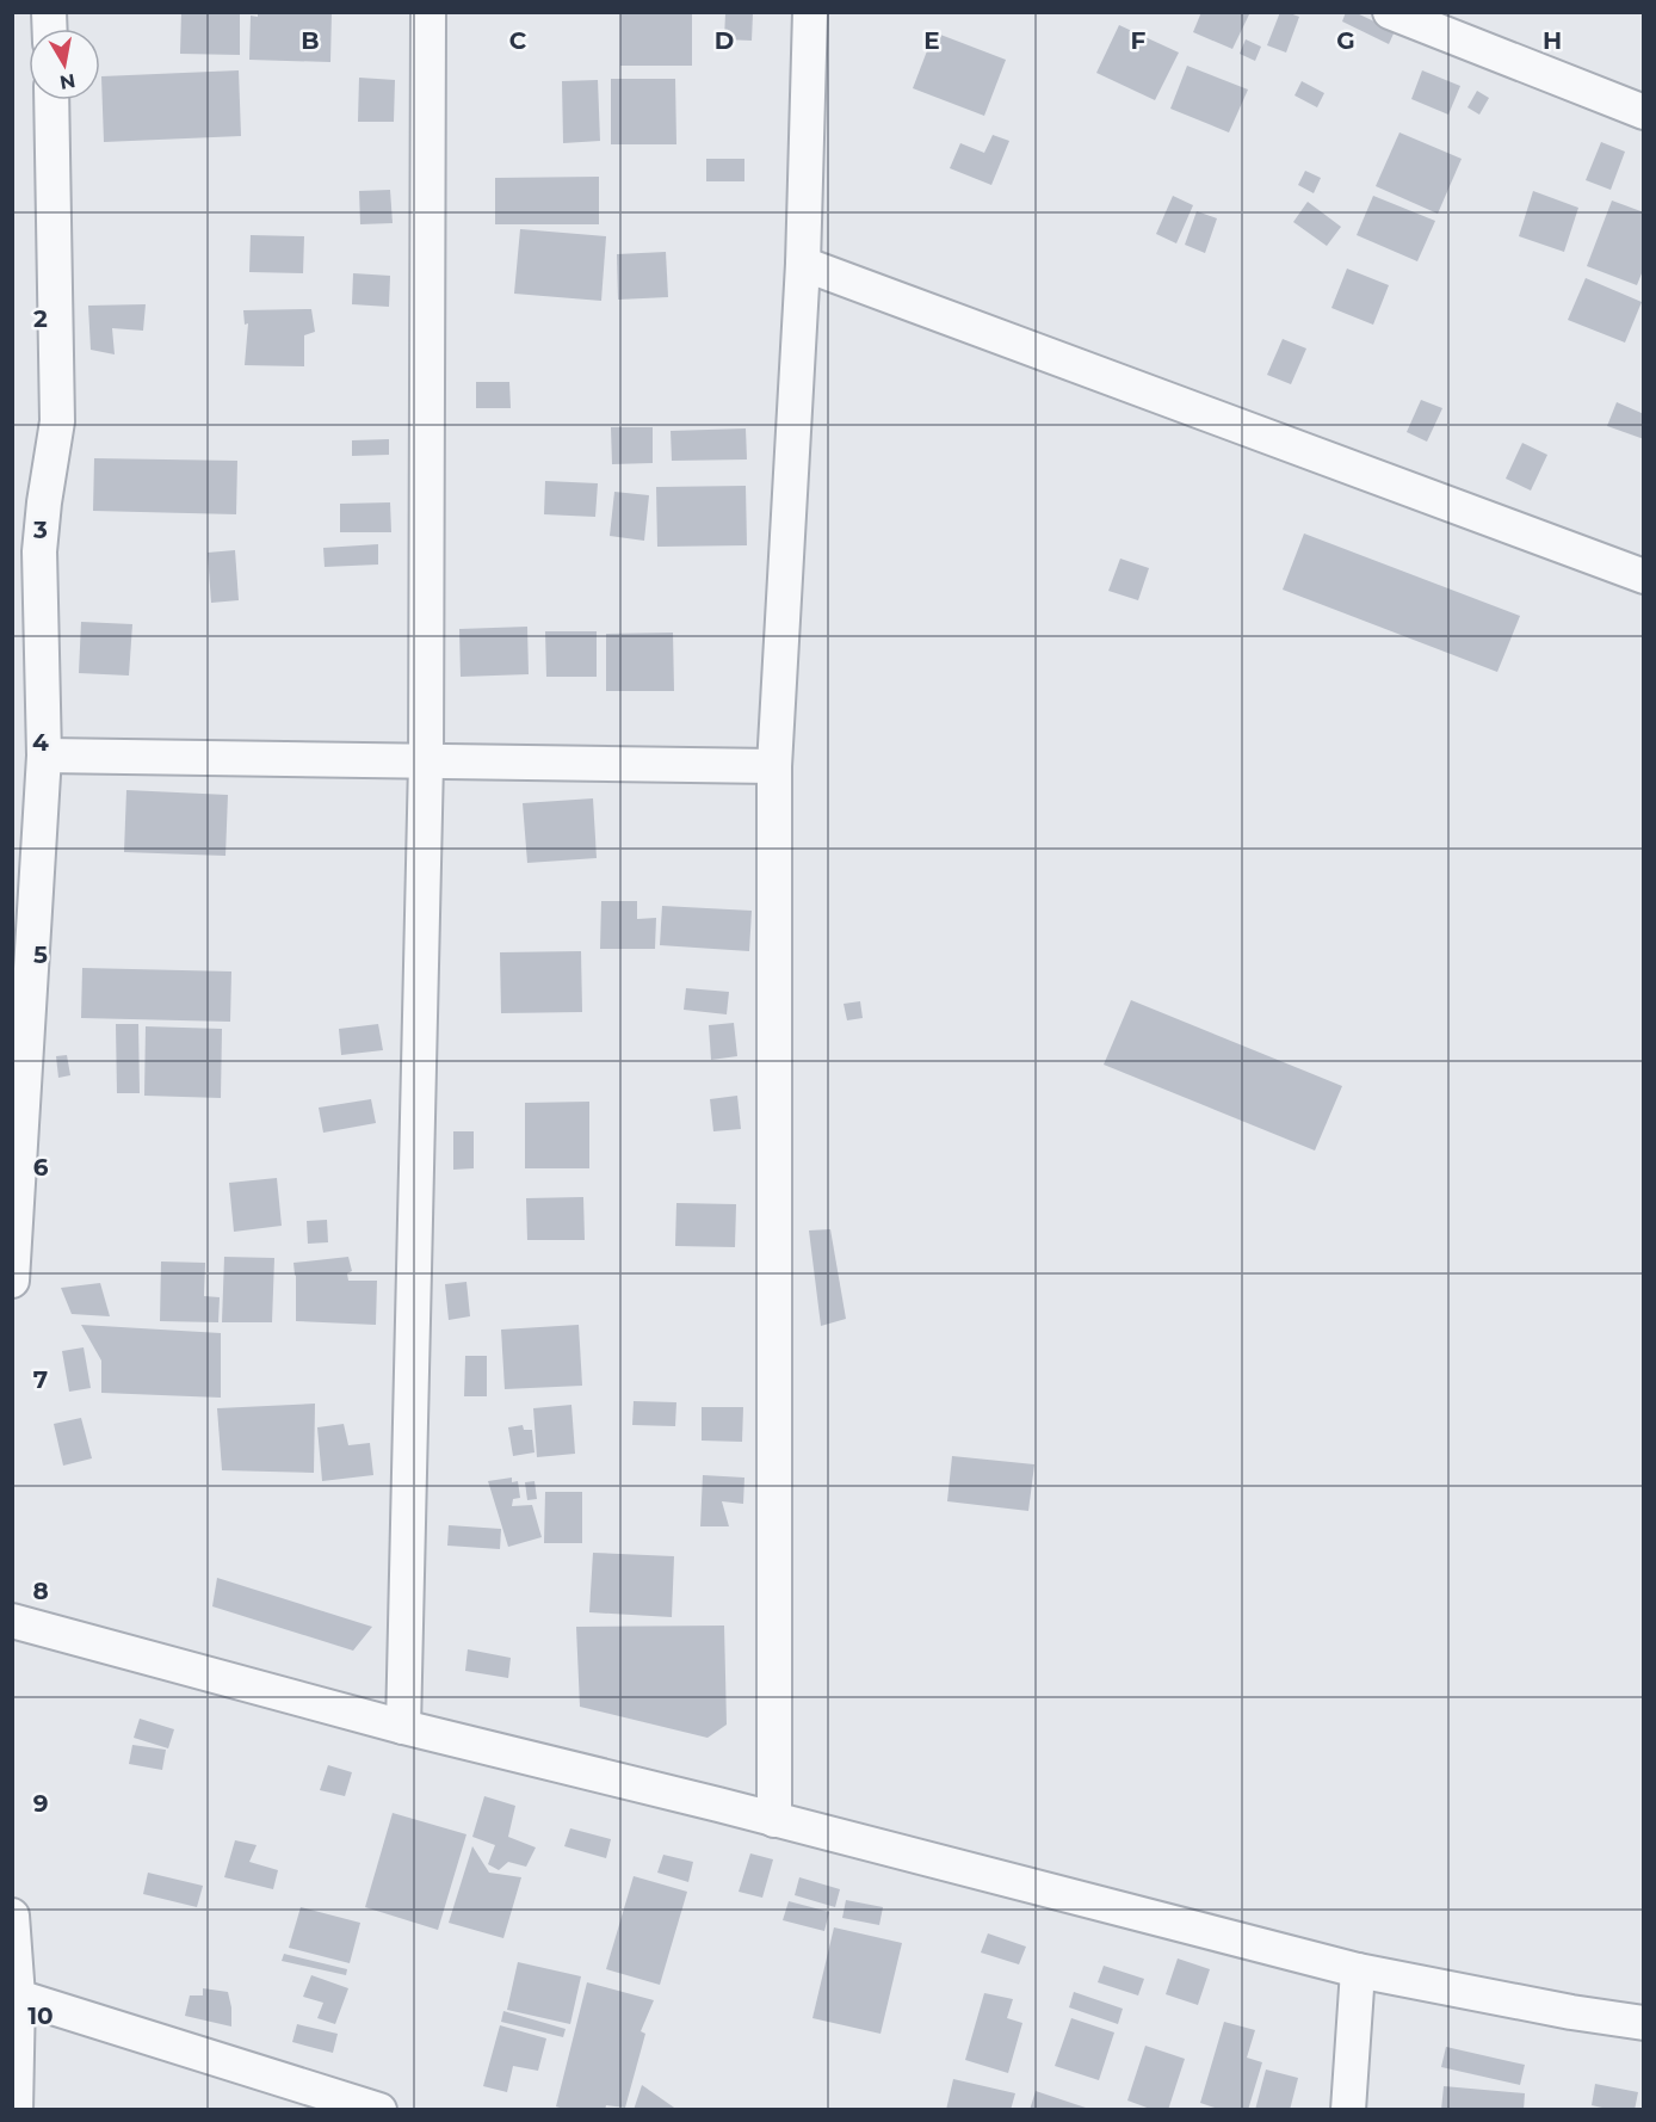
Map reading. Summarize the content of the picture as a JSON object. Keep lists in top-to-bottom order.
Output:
{
  "north": "bottom",
  "grid": {
    "columns": [
      "B",
      "C",
      "D",
      "E",
      "F",
      "G",
      "H"
    ],
    "rows": [
      "2",
      "3",
      "4",
      "5",
      "6",
      "7",
      "8",
      "9",
      "10"
    ]
  }
}
